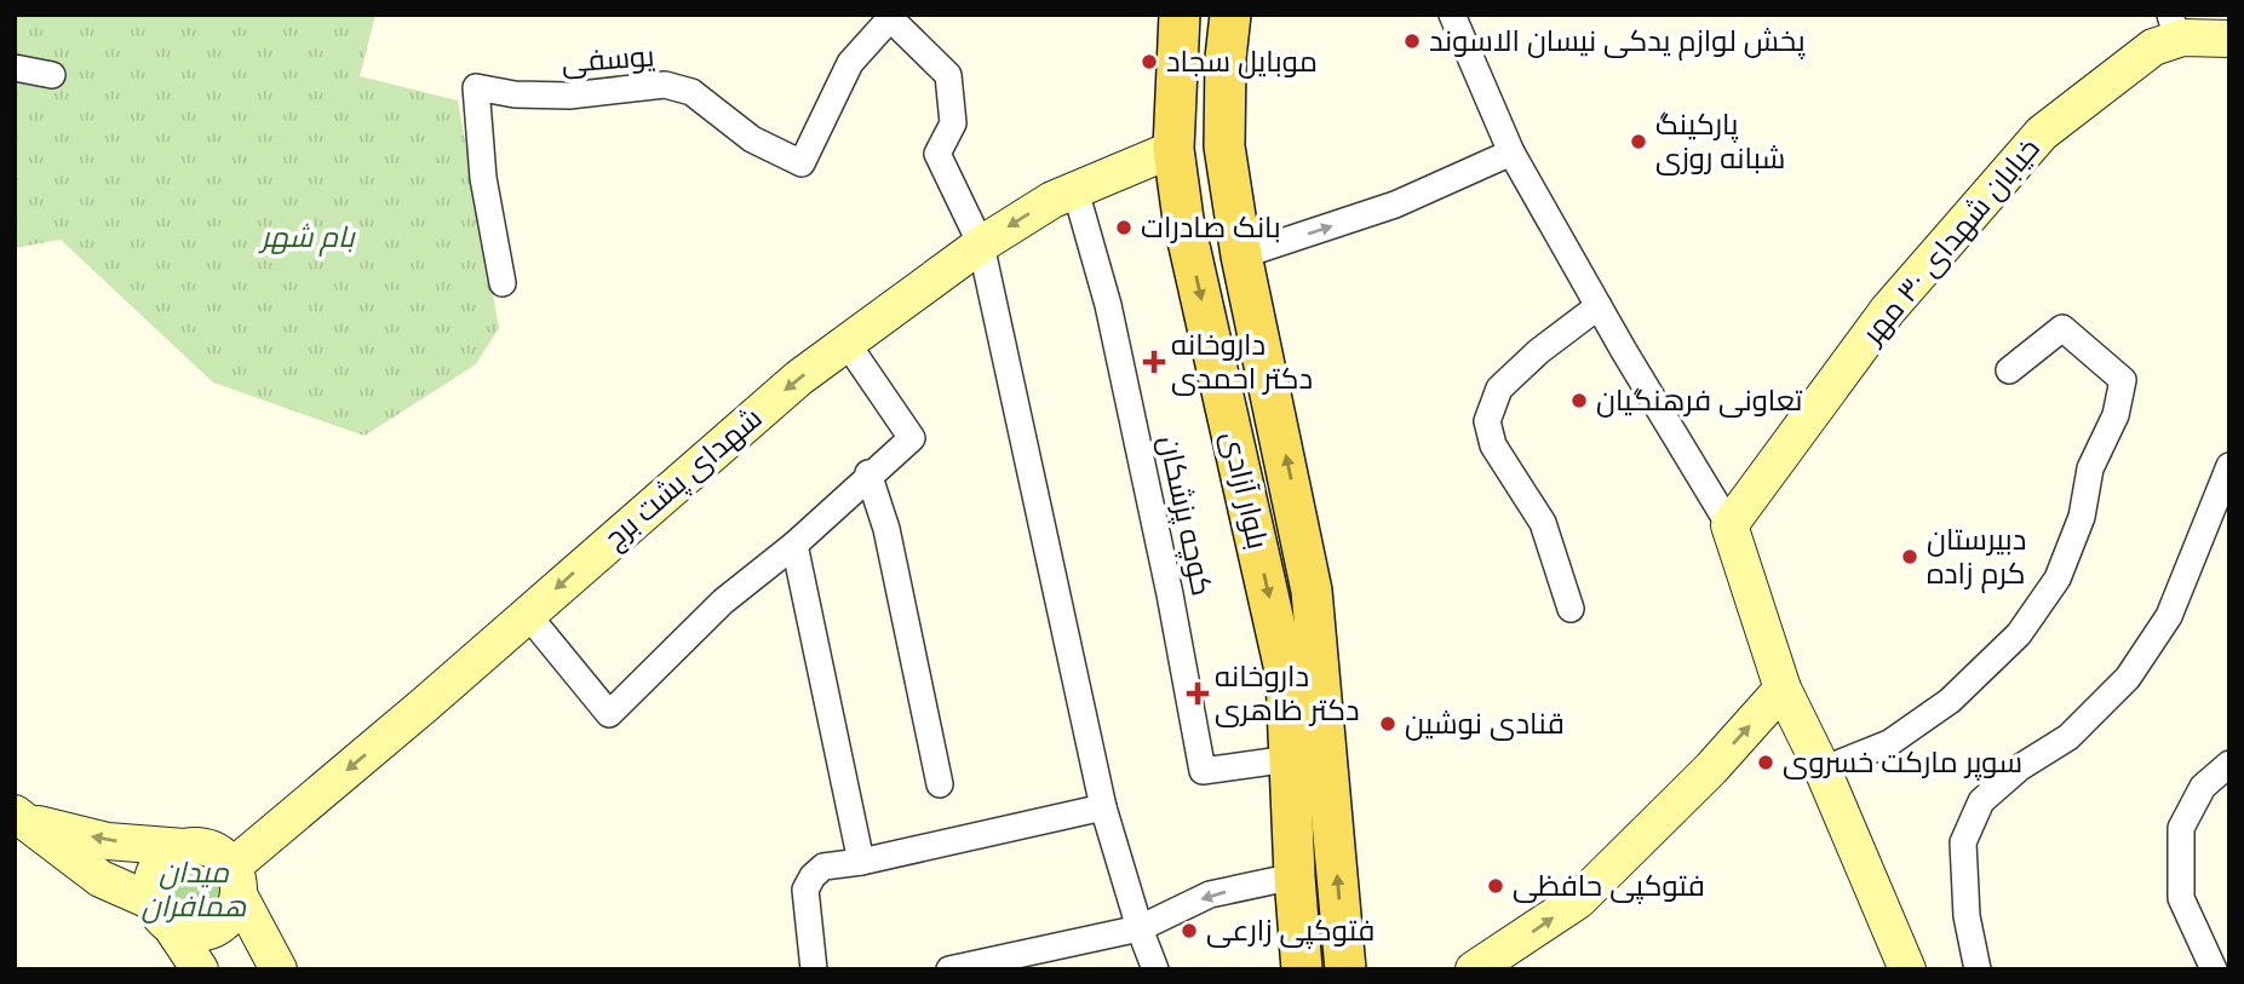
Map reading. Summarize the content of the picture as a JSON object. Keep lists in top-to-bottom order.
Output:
{
  "streets": {
    "main road": ["بلوار آزادی"],
    "street": [
      "یوسفی",
      "خیابان شهدای ۳۰ مهر",
      "شهدای پشت برج",
      "کوچه پزشکان"
    ]
  },
  "crossings": [
    ["شهدای پشت برج", "بلوار آزادی"],
    ["شهدای پشت برج", "کوچه پزشکان"],
    ["بلوار آزادی", "کوچه پزشکان"]
  ],
  "one_way": ["شهدای پشت برج"],
  "parks": ["بام شهر", "میدان همافران"],
  "places": {
    "other": [
      "پخش لوازم یدکی نیسان الاسوند",
      "موبایل سجاد",
      "پارکینگ شبانه روزی",
      "بانک صادرات",
      "تعاونی فرهنگیان",
      "دبیرستان کرم زاده",
      "قنادی نوشین",
      "سوپر مارکت خسروی",
      "فتوکپی حافظی",
      "فتوکپی زارعی"
    ],
    "health": ["داروخانه دکتر احمدی", "داروخانه دکتر ظاهری"]
  }
}
